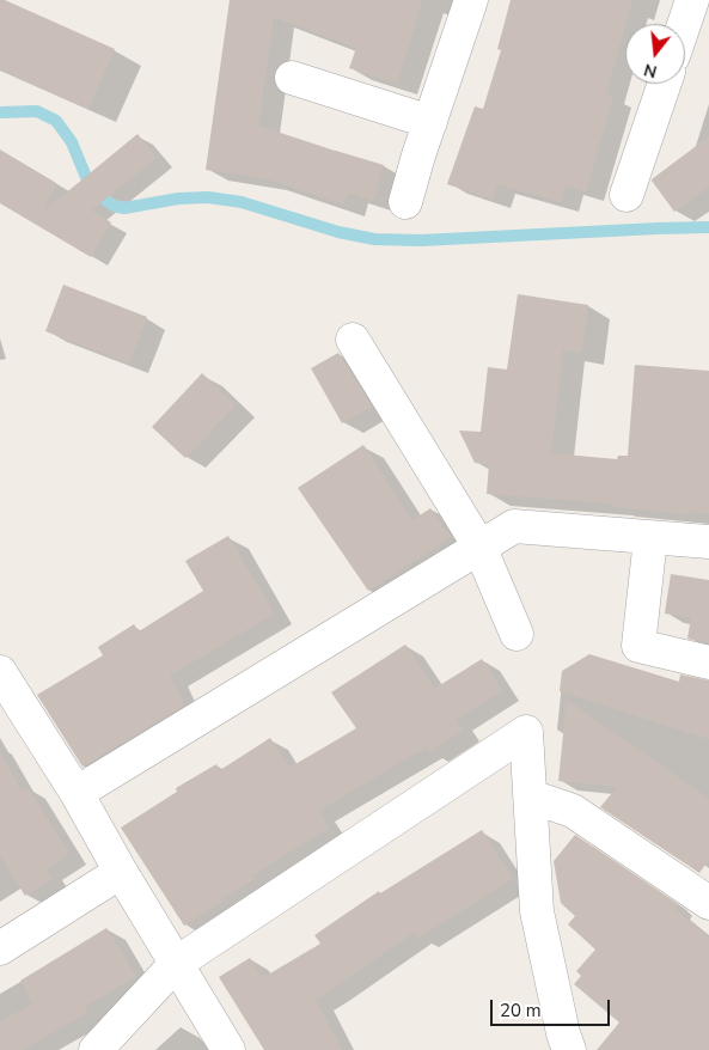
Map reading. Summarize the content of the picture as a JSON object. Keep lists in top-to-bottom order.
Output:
{
  "scale_bar": "20 m",
  "north": "bottom"
}
